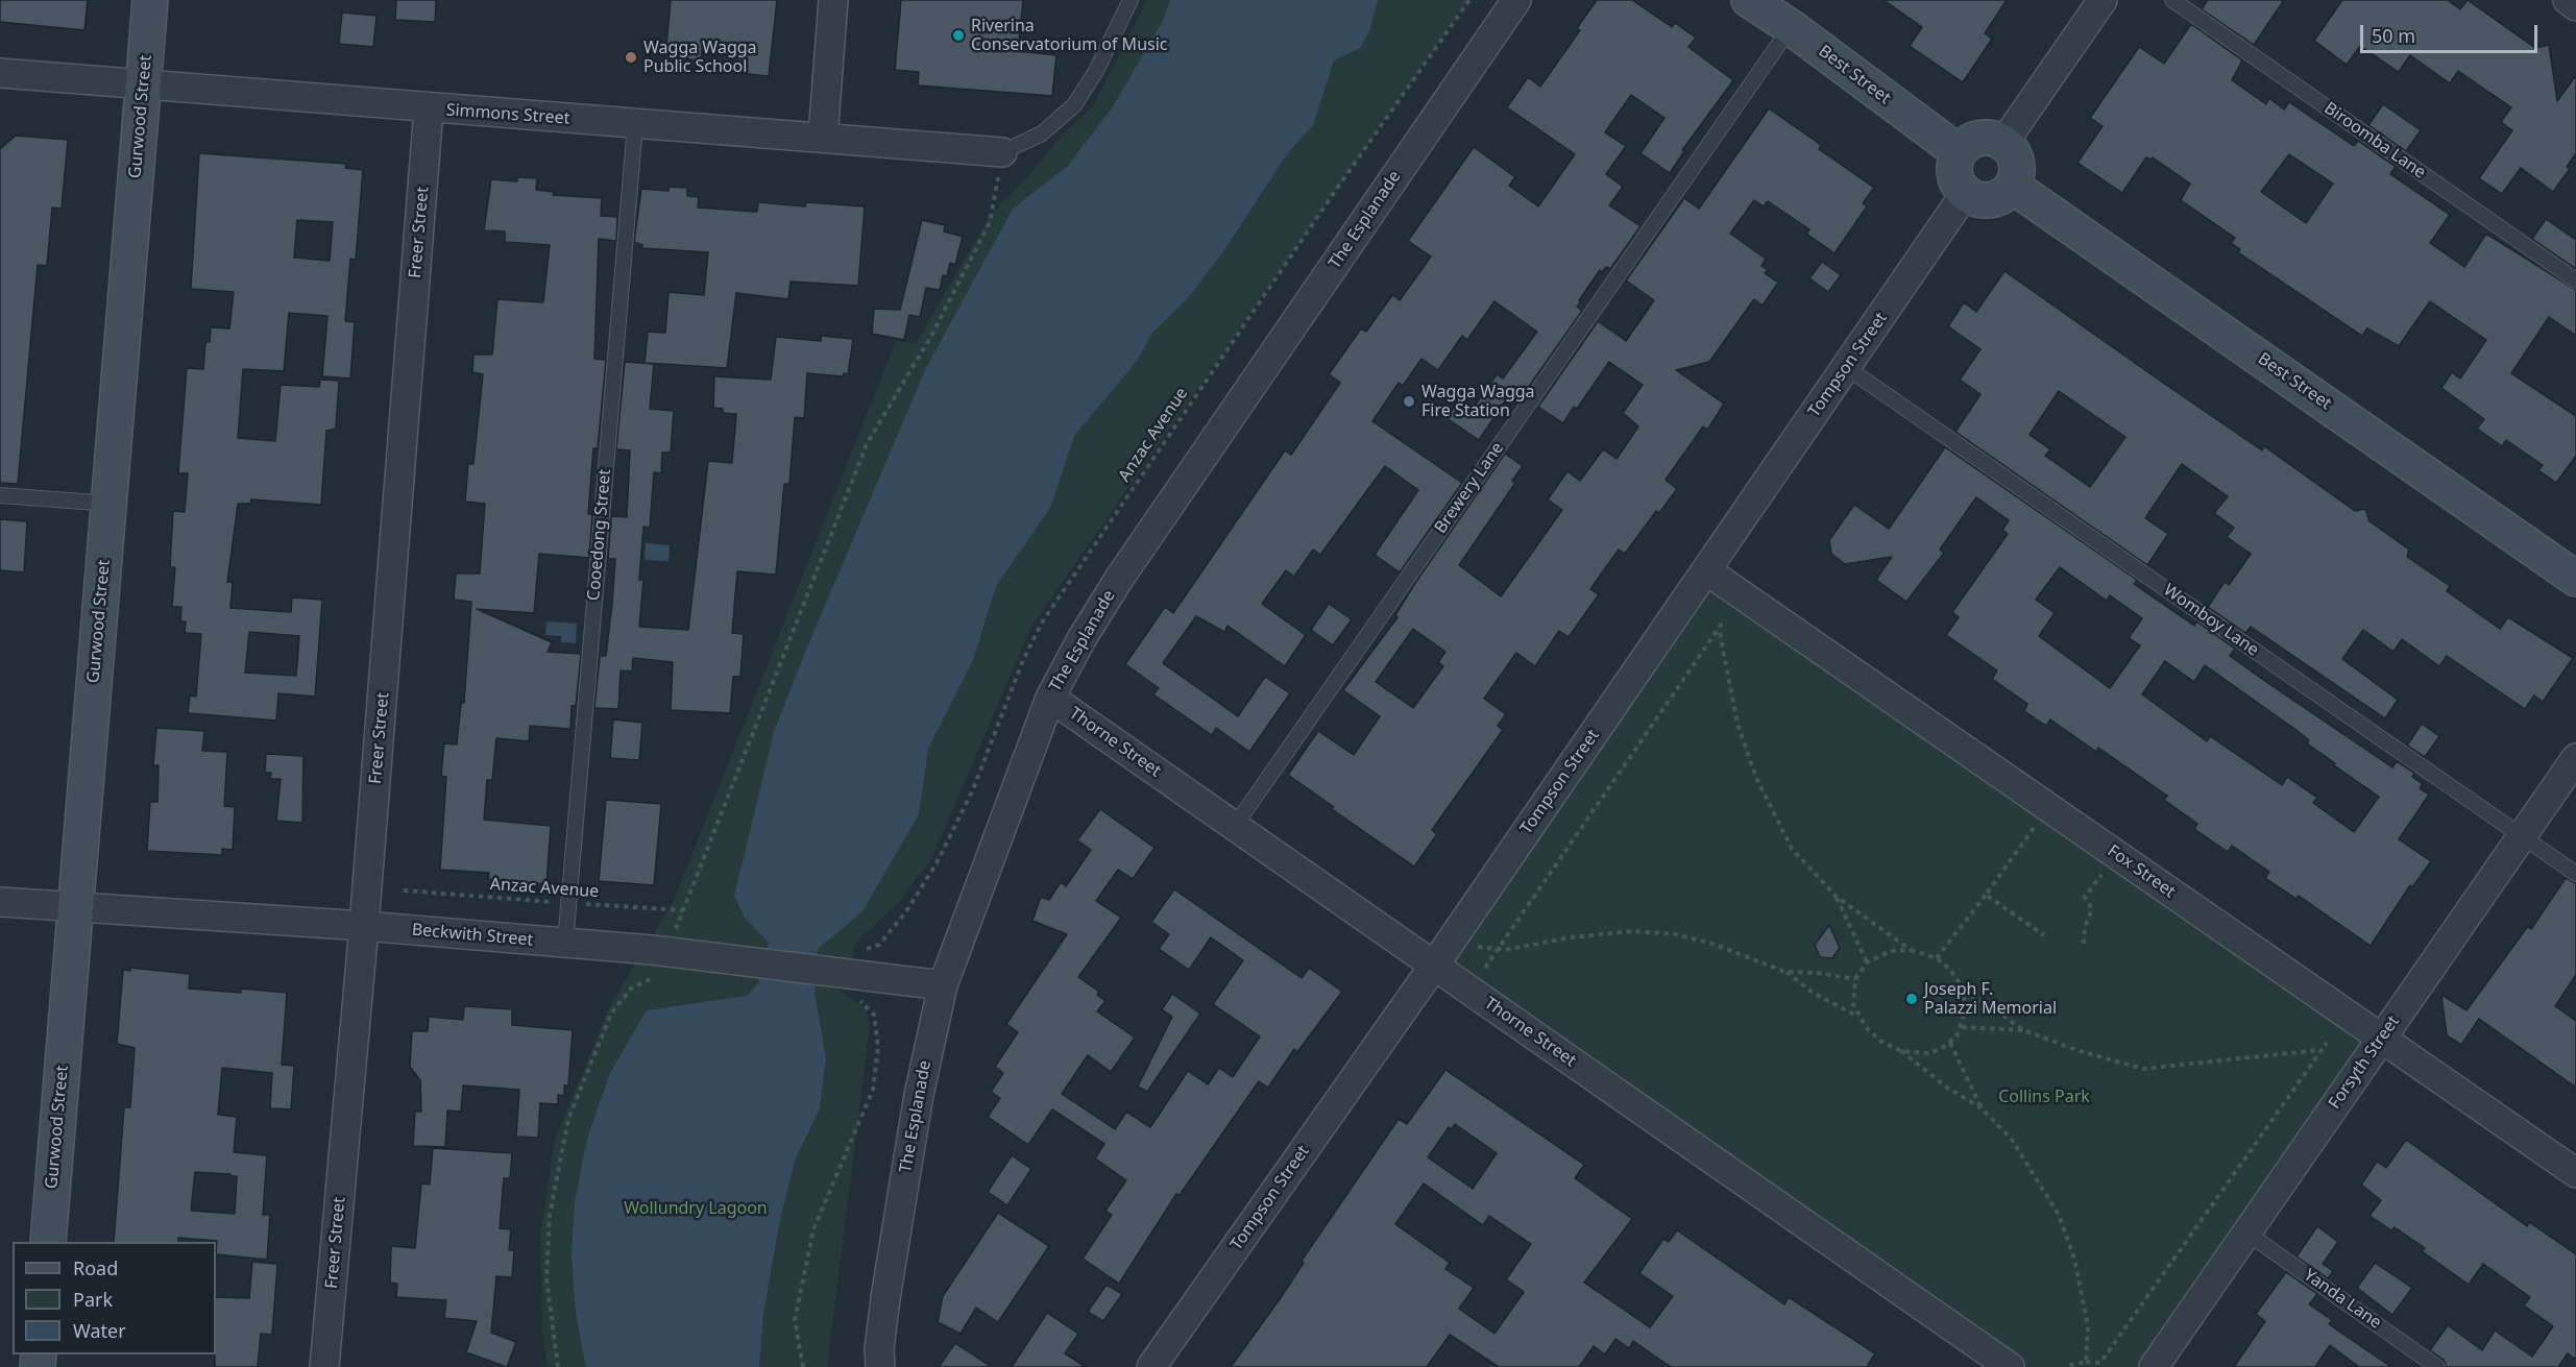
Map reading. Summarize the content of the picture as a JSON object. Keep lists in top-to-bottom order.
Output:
{
  "streets": {
    "main road": ["Best Street", "Gurwood Street"],
    "street": [
      "Simmons Street",
      "The Esplanade",
      "Freer Street",
      "Tompson Street",
      "Thorne Street",
      "Fox Street",
      "Beckwith Street",
      "Forsyth Street"
    ],
    "lane": [
      "Biroomba Lane",
      "Brewery Lane",
      "Cooedong Street",
      "Womboy Lane",
      "Yanda Lane"
    ],
    "path": ["Anzac Avenue"]
  },
  "crossings": [
    ["Best Street", "Tompson Street"],
    ["Best Street", "Brewery Lane"],
    ["Simmons Street", "Gurwood Street"],
    ["Simmons Street", "Freer Street"],
    ["Simmons Street", "Cooedong Street"],
    ["Gurwood Street", "Beckwith Street"],
    ["The Esplanade", "Thorne Street"],
    ["The Esplanade", "Beckwith Street"],
    ["Freer Street", "Beckwith Street"],
    ["Tompson Street", "Womboy Lane"],
    ["Tompson Street", "Thorne Street"],
    ["Tompson Street", "Fox Street"],
    ["Anzac Avenue", "Cooedong Street"],
    ["Brewery Lane", "Thorne Street"],
    ["Cooedong Street", "Beckwith Street"],
    ["Womboy Lane", "Forsyth Street"],
    ["Fox Street", "Forsyth Street"],
    ["Forsyth Street", "Yanda Lane"]
  ],
  "parks": ["Collins Park", "Wollundry Lagoon"],
  "places": [
    "Riverina Conservatorium of Music",
    "Wagga Wagga Public School",
    "Wagga Wagga Fire Station",
    "Joseph F. Palazzi Memorial"
  ],
  "legend": ["Road", "Park", "Water"],
  "scale_bar": "50 m"
}
